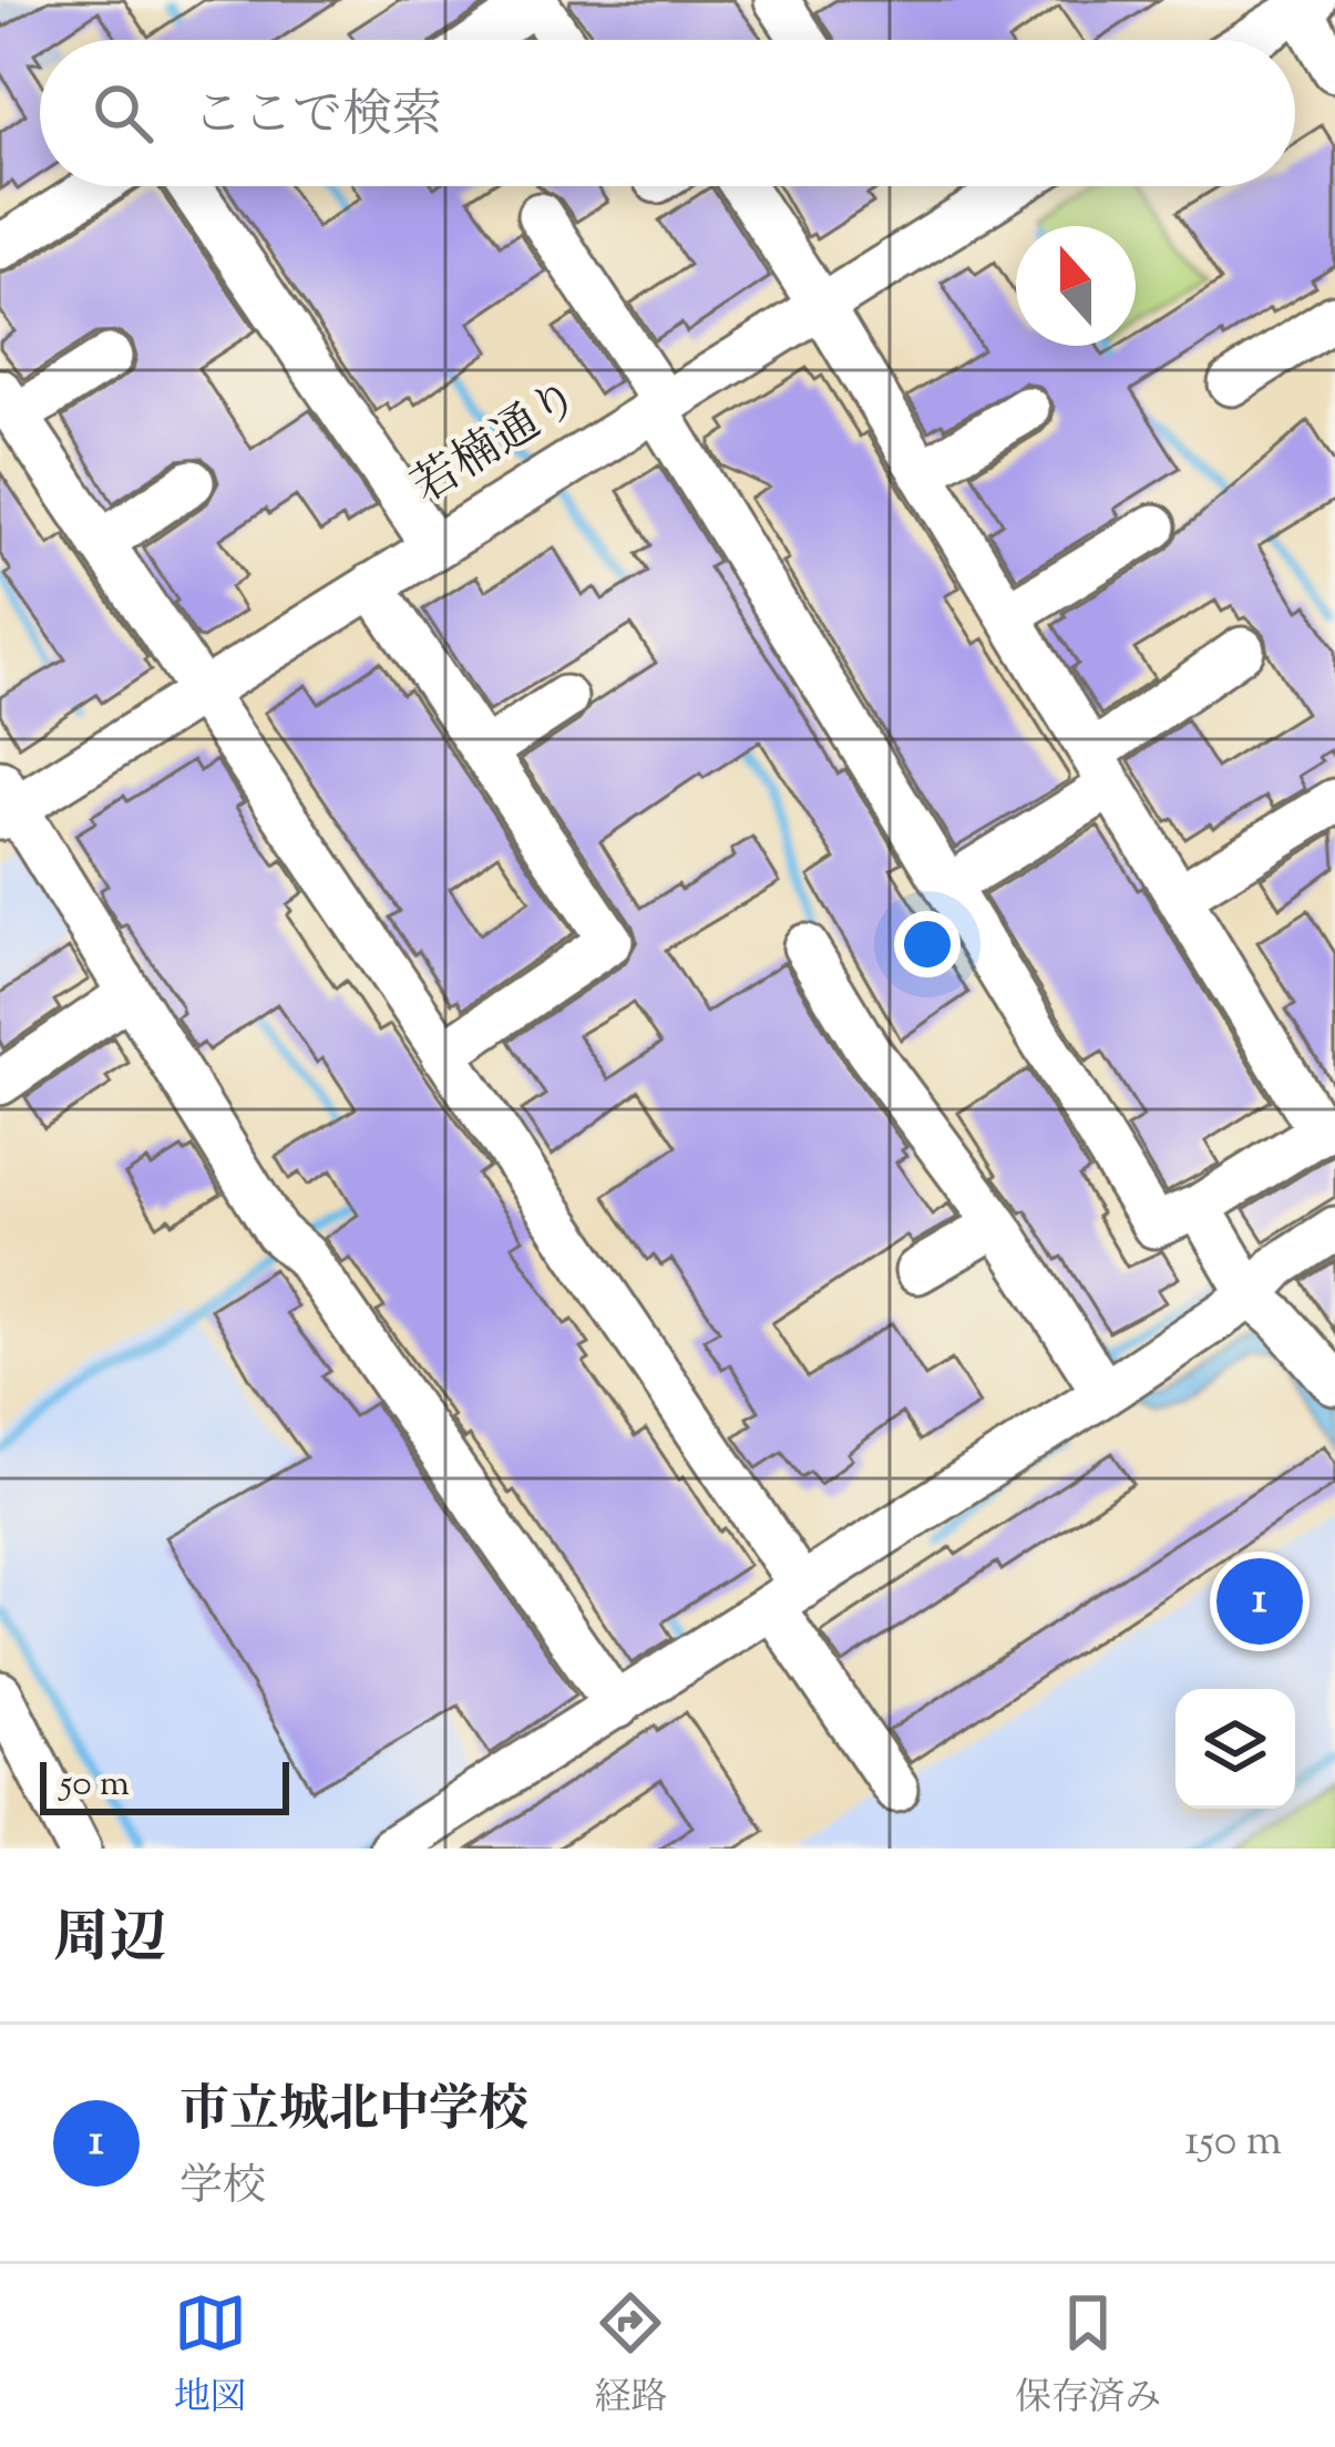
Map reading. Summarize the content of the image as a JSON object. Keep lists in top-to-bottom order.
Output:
{
  "streets": {
    "street": ["若楠通り"]
  },
  "scale_bar": "50 m",
  "north": "top",
  "page": {
    "search": "ここで検索",
    "pins": "1",
    "scale": "50 m",
    "heading": "周辺",
    "list": [
      {
        "mark": "1",
        "name": "市立城北中学校",
        "note": "学校",
        "value": "150 m"
      }
    ],
    "nav": ["地図", "経路", "保存済み"]
  }
}
